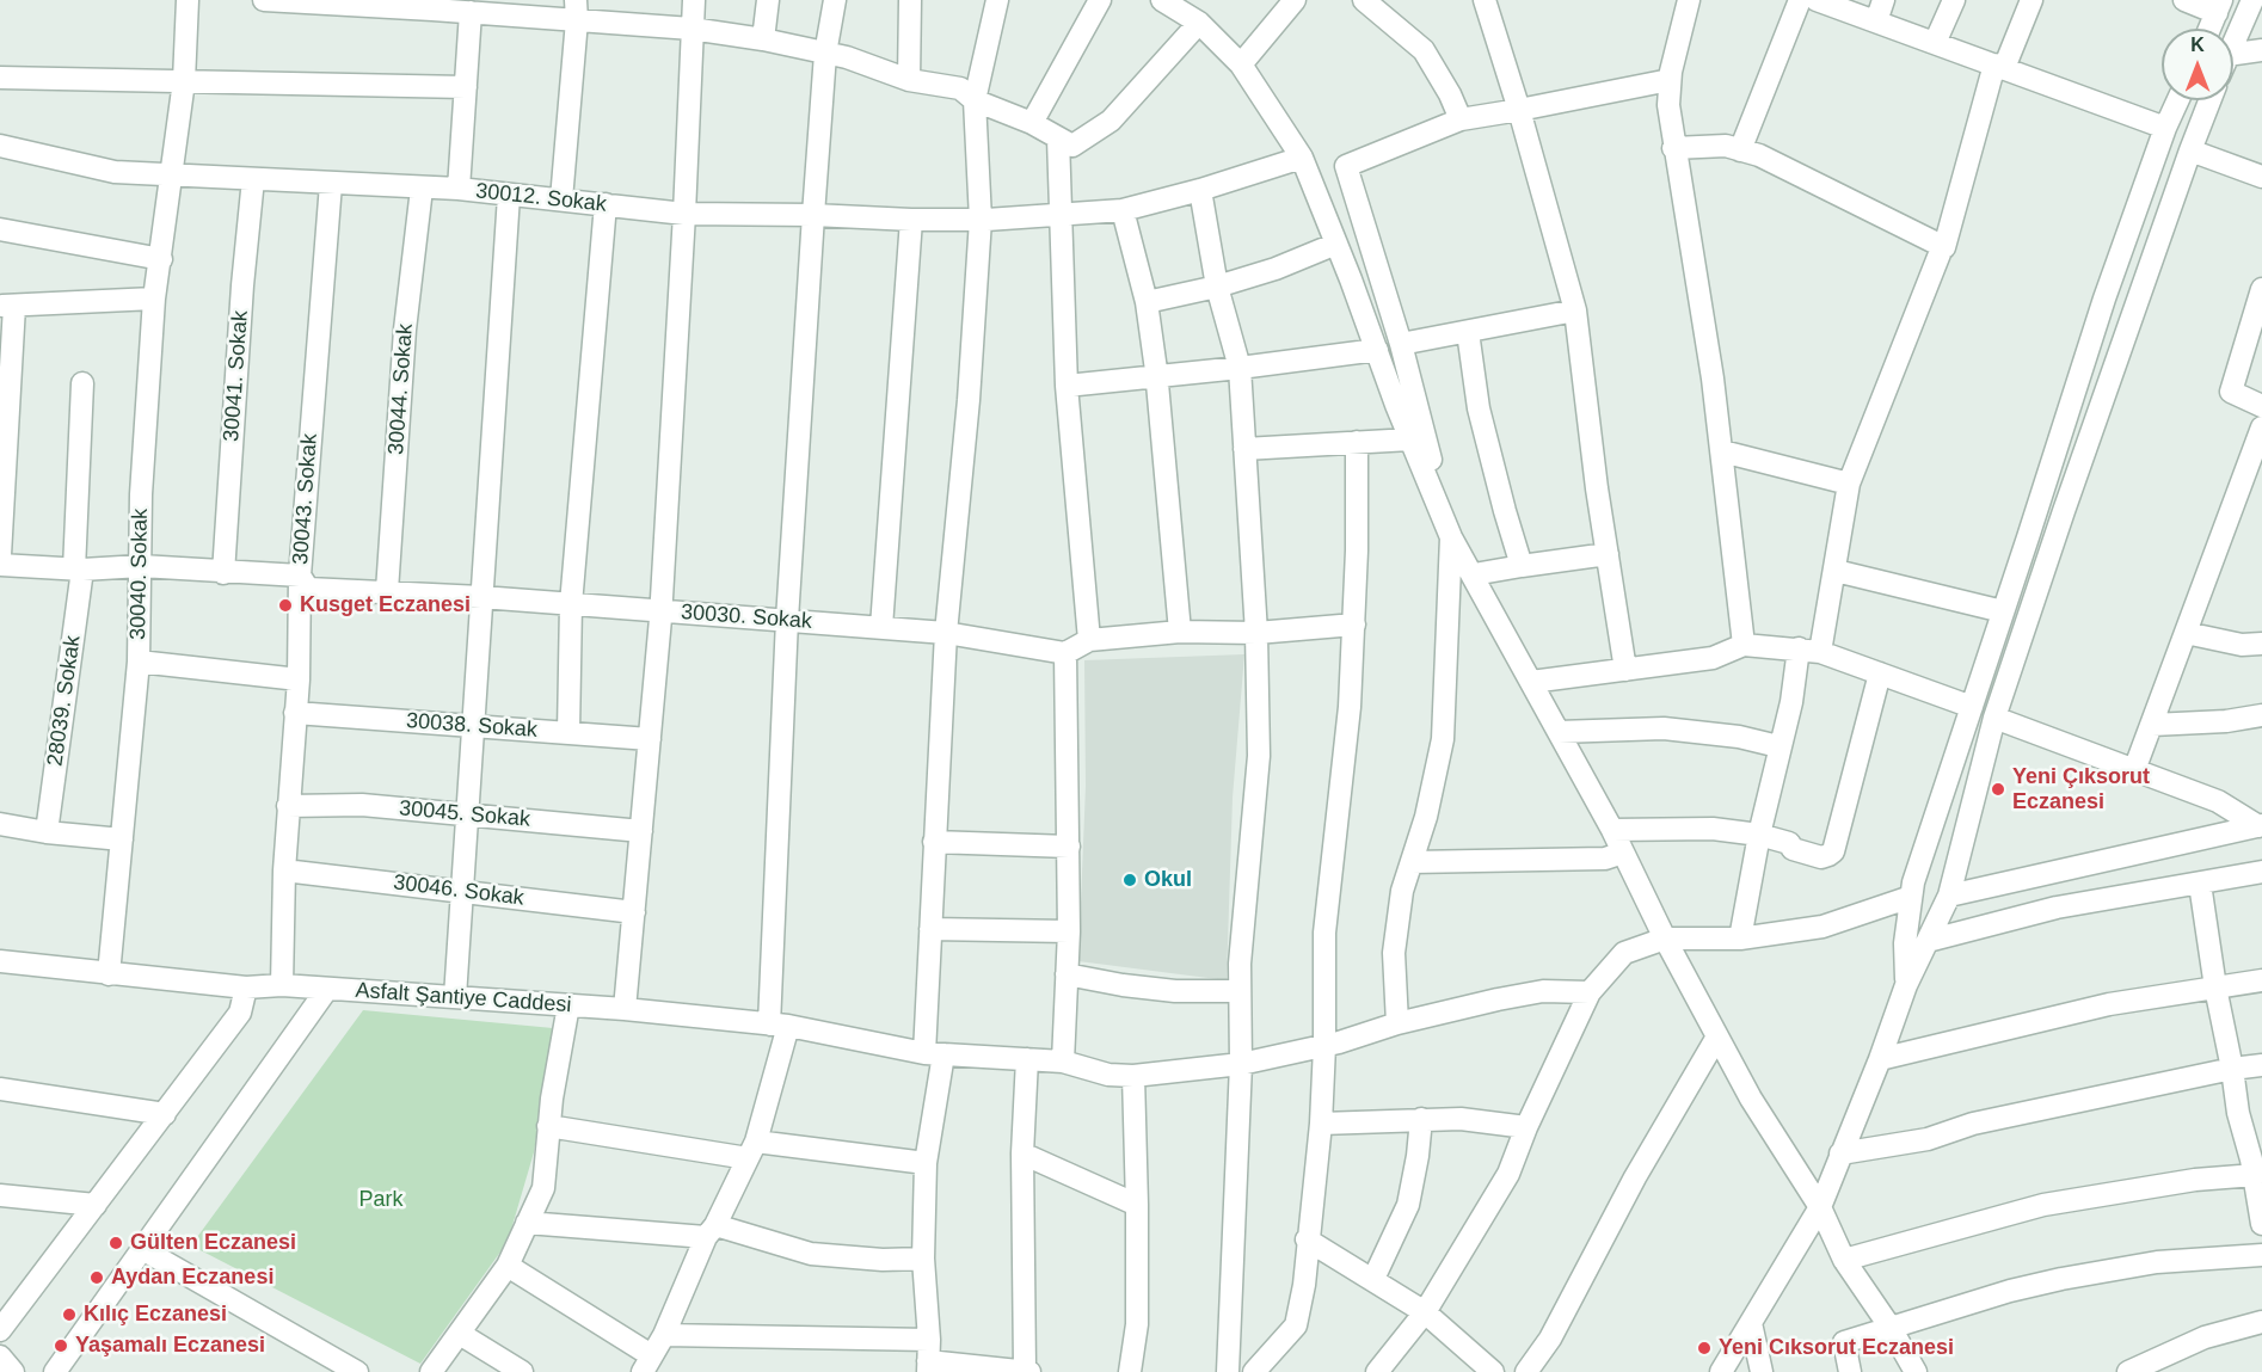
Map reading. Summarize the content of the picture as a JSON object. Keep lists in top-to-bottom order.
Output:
{
  "streets": {
    "street": [
      "30012. Sokak",
      "30041. Sokak",
      "30044. Sokak",
      "30043. Sokak",
      "30040. Sokak",
      "30030. Sokak",
      "28039. Sokak",
      "30038. Sokak",
      "30045. Sokak",
      "30046. Sokak",
      "Asfalt Şantiye Caddesi"
    ]
  },
  "crossings": [
    ["30012. Sokak", "30041. Sokak"],
    ["30012. Sokak", "30044. Sokak"],
    ["30012. Sokak", "30043. Sokak"],
    ["30012. Sokak", "30040. Sokak"],
    ["30041. Sokak", "30030. Sokak"],
    ["30044. Sokak", "30030. Sokak"],
    ["30043. Sokak", "30030. Sokak"],
    ["30043. Sokak", "30038. Sokak"],
    ["30043. Sokak", "30045. Sokak"],
    ["30043. Sokak", "30046. Sokak"],
    ["30043. Sokak", "Asfalt Şantiye Caddesi"],
    ["30040. Sokak", "30030. Sokak"],
    ["30040. Sokak", "Asfalt Şantiye Caddesi"],
    ["30030. Sokak", "28039. Sokak"]
  ],
  "parks": ["Park"],
  "places": [
    "Kusget Eczanesi",
    "Yeni Çıksorut Eczanesi",
    "Okul",
    "Gülten Eczanesi",
    "Aydan Eczanesi",
    "Kılıç Eczanesi",
    "Yaşamalı Eczanesi",
    "Yeni Cıksorut Eczanesi"
  ],
  "north": "top"
}
